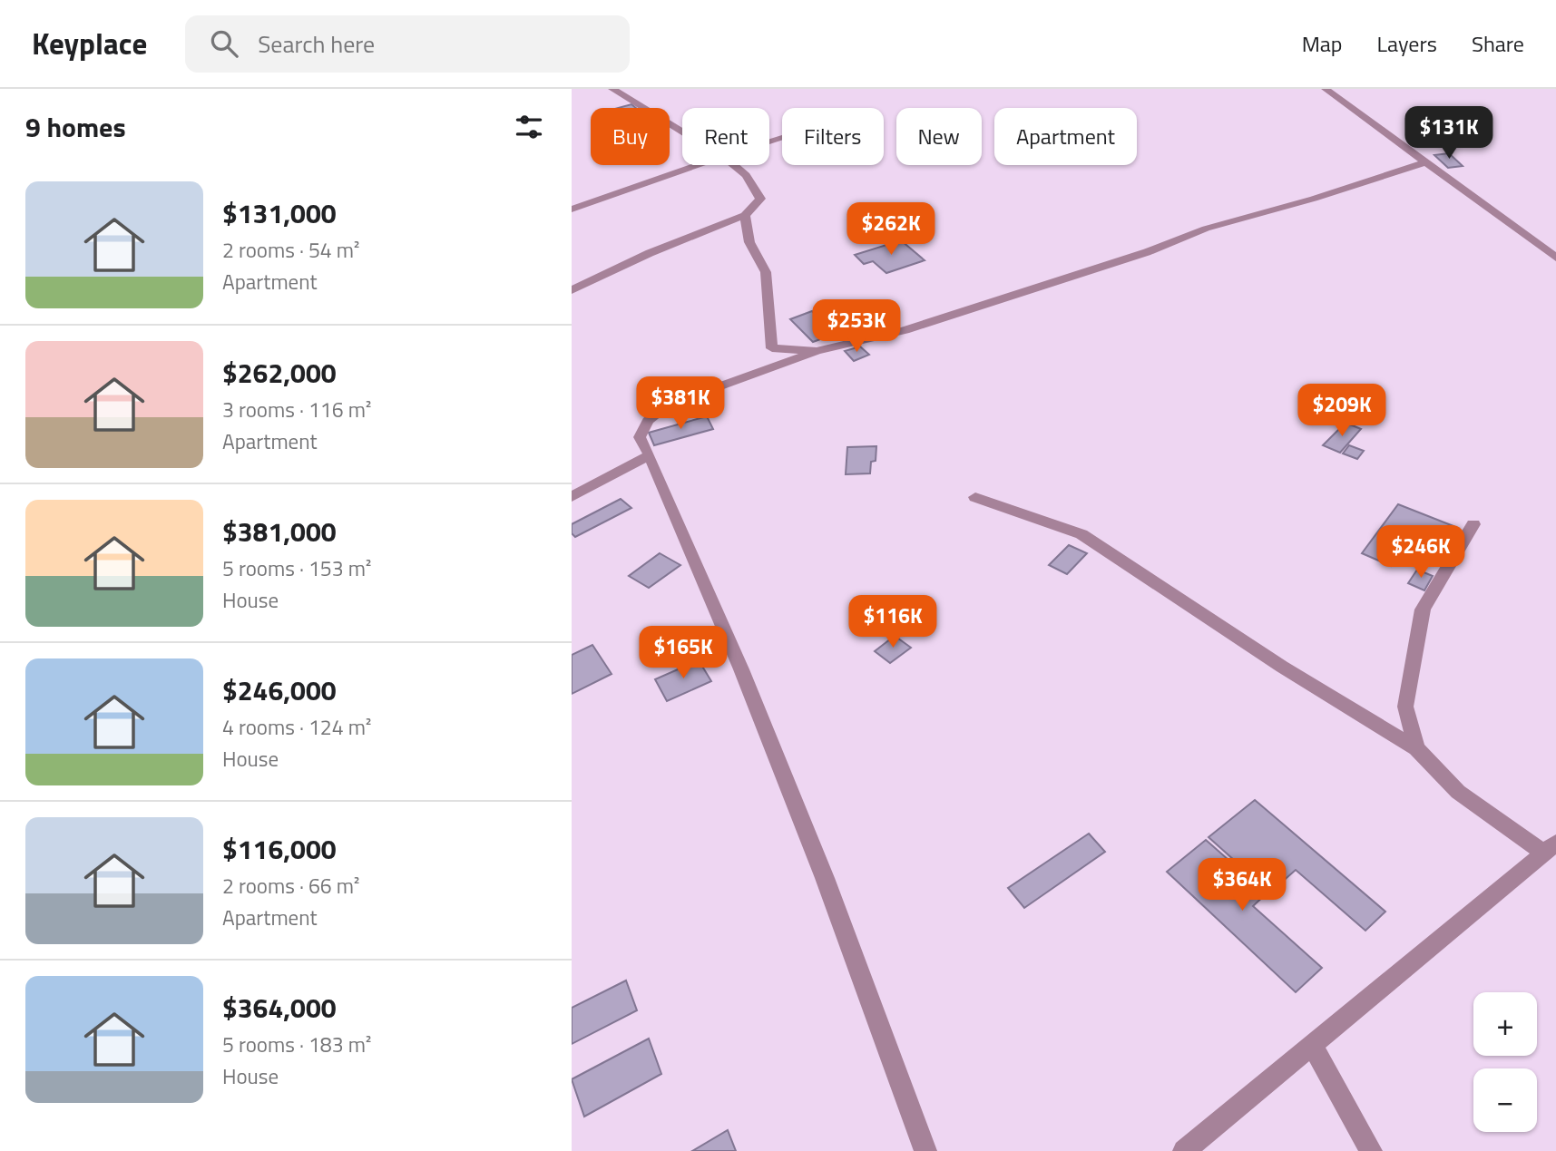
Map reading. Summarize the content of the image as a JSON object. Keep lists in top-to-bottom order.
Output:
{
  "page": {
    "header": "Keyplace",
    "search": "Search here",
    "nav": ["Map", "Layers", "Share"],
    "heading": "9 homes",
    "price": [
      "$131K",
      "$262K",
      "$253K",
      "$381K",
      "$209K",
      "$246K",
      "$116K",
      "$165K",
      "$364K"
    ],
    "chip": [
      "Buy",
      "Rent",
      "Filters",
      "New",
      "Apartment"
    ],
    "list": [
      {
        "name": "$131,000",
        "note": "2 rooms · 54 m² · Apartment"
      },
      {
        "name": "$262,000",
        "note": "3 rooms · 116 m² · Apartment"
      },
      {
        "name": "$381,000",
        "note": "5 rooms · 153 m² · House"
      },
      {
        "name": "$246,000",
        "note": "4 rooms · 124 m² · House"
      },
      {
        "name": "$116,000",
        "note": "2 rooms · 66 m² · Apartment"
      },
      {
        "name": "$364,000",
        "note": "5 rooms · 183 m² · House"
      }
    ],
    "map_buttons": ["+", "−"]
  }
}
